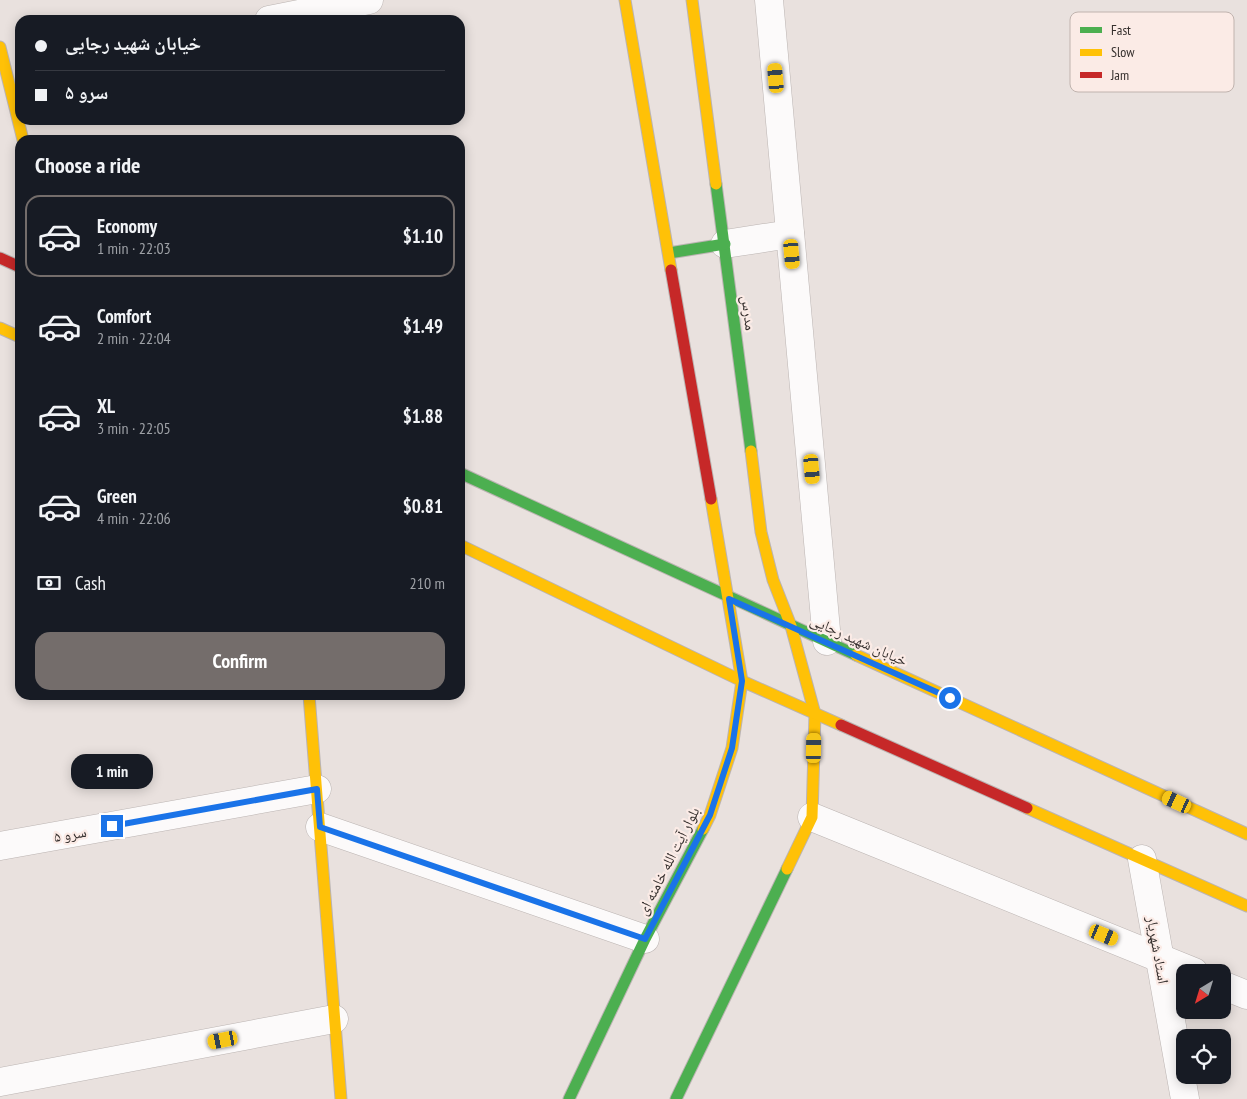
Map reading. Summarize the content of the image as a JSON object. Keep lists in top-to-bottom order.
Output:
{
  "streets": {
    "street": [
      "مدرس",
      "خیابان شهید رجایی",
      "سرو ۵",
      "بلوار آیت الله خامنه ای",
      "استاد شهریار"
    ]
  },
  "crossings": [
    ["مدرس", "خیابان شهید رجایی"],
    ["خیابان شهید رجایی", "بلوار آیت الله خامنه ای"]
  ],
  "legend": ["Fast", "Slow", "Jam"],
  "north": "bottom left",
  "page": {
    "banner": ["خیابان شهید رجایی", "سرو ۵"],
    "heading": "Choose a ride",
    "list": [
      {
        "name": "Economy",
        "note": "1 min · 22:03",
        "value": "$1.10"
      },
      {
        "name": "Comfort",
        "note": "2 min · 22:04",
        "value": "$1.49"
      },
      {
        "name": "XL",
        "note": "3 min · 22:05",
        "value": "$1.88"
      },
      {
        "name": "Green",
        "note": "4 min · 22:06",
        "value": "$0.81"
      }
    ],
    "pay": ["Cash", "210 m"],
    "buttons": "Confirm",
    "bubble": "1 min"
  }
}
